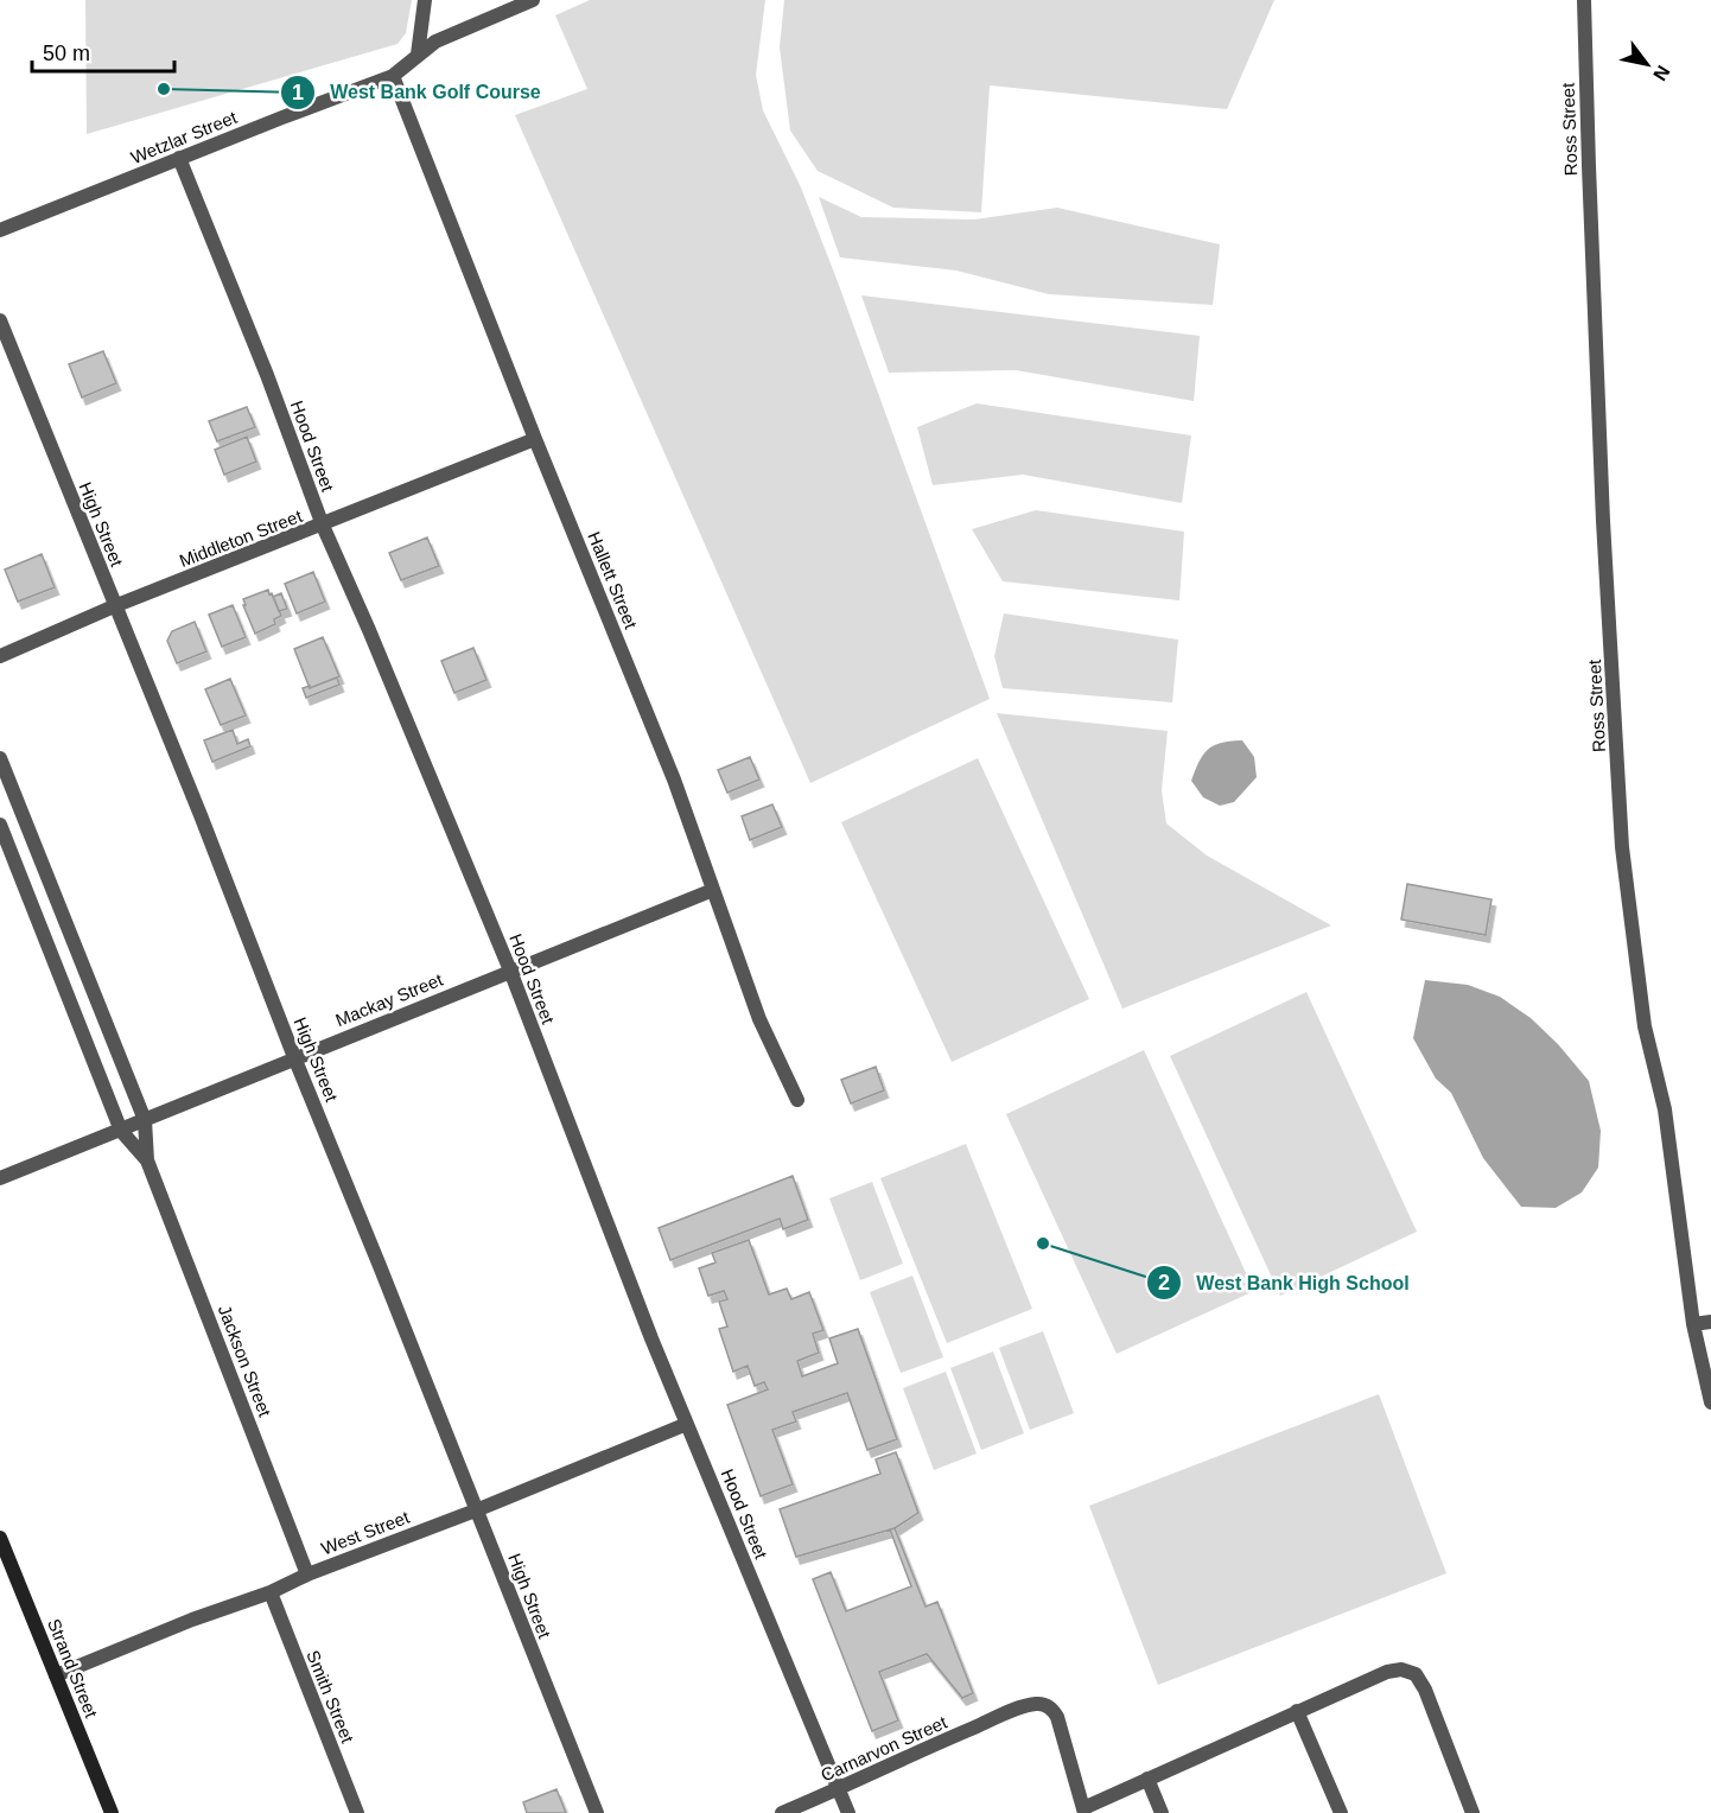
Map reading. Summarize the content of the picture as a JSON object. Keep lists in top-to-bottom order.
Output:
{
  "streets": {
    "street": [
      "Ross Street",
      "Wetzlar Street",
      "Hood Street",
      "High Street",
      "Middleton Street",
      "Hallett Street",
      "Mackay Street",
      "Jackson Street",
      "West Street",
      "Strand Street",
      "Smith Street",
      "Carnarvon Street"
    ]
  },
  "crossings": [
    ["Wetzlar Street", "Hood Street"],
    ["Wetzlar Street", "Hallett Street"],
    ["Hood Street", "Middleton Street"],
    ["Hood Street", "Mackay Street"],
    ["Hood Street", "West Street"],
    ["Hood Street", "Carnarvon Street"],
    ["High Street", "Middleton Street"],
    ["High Street", "Mackay Street"],
    ["High Street", "West Street"],
    ["Middleton Street", "Hallett Street"],
    ["Hallett Street", "Mackay Street"],
    ["Mackay Street", "Jackson Street"],
    ["Jackson Street", "West Street"],
    ["West Street", "Strand Street"],
    ["West Street", "Smith Street"]
  ],
  "places": ["West Bank Golf Course", "West Bank High School"],
  "scale_bar": "50 m",
  "north": "bottom right"
}
